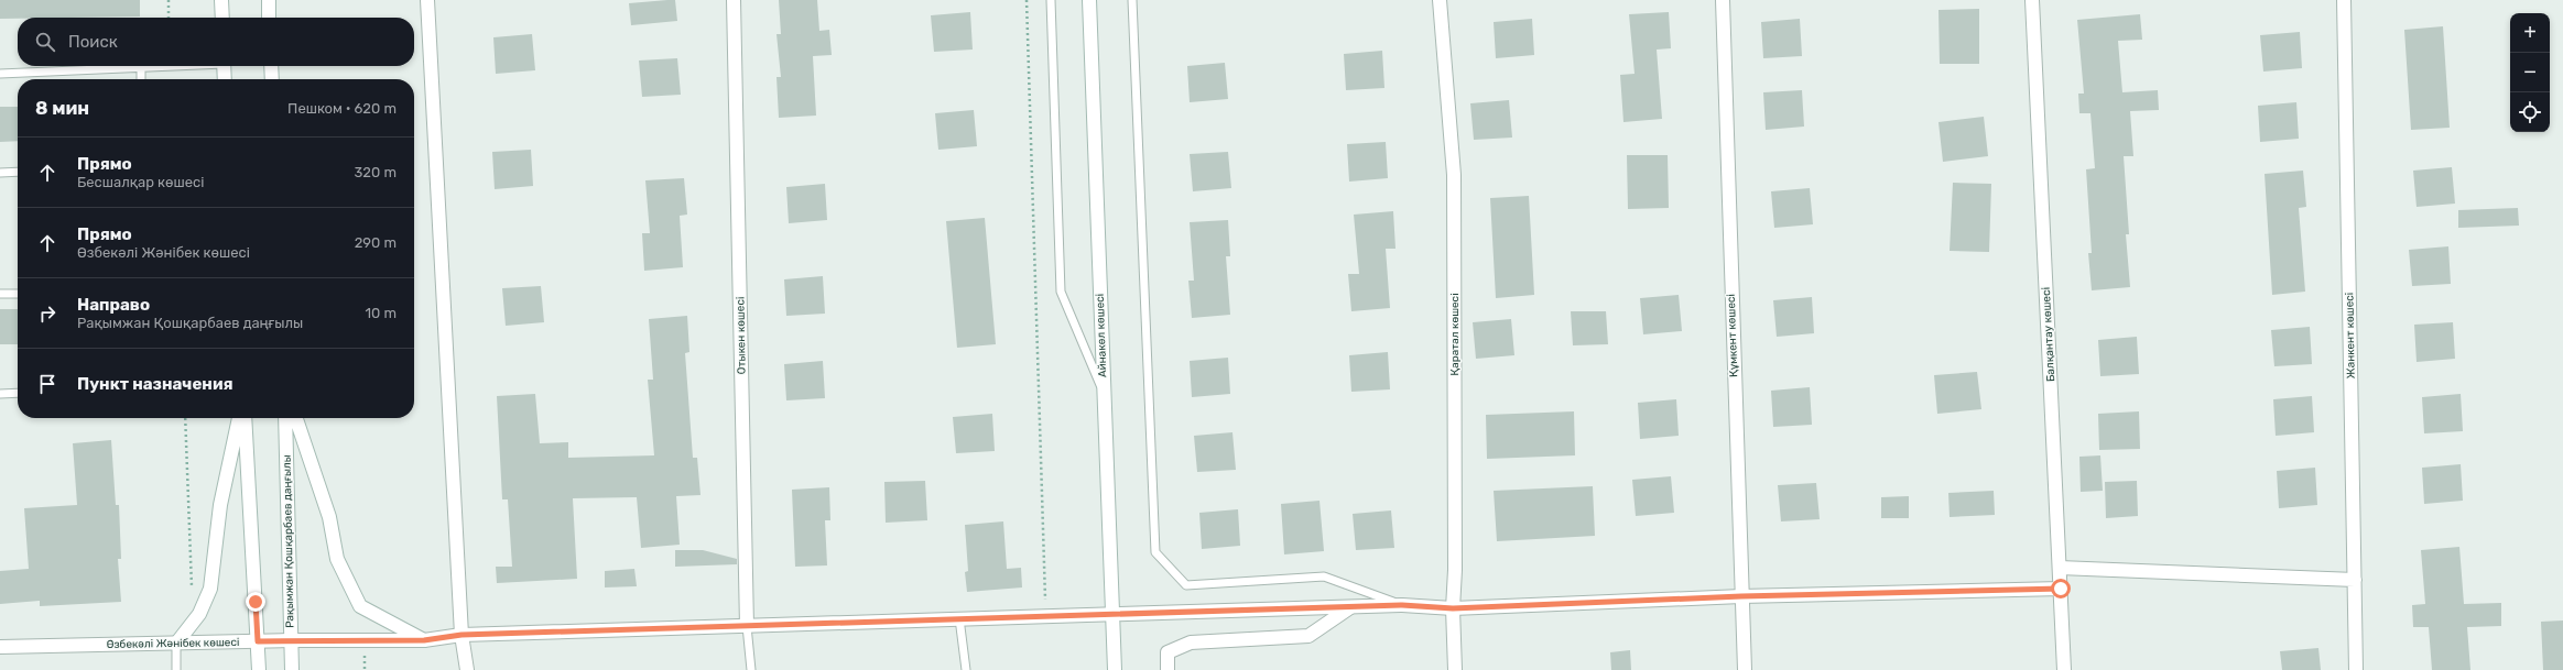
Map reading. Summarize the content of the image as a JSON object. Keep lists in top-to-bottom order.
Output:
{
  "streets": {
    "street": [
      "Қаратал көшесі",
      "Балқантау көшесі",
      "Отыкен көшесі",
      "Айнакөл көшесі",
      "Құмкент көшесі",
      "Жанкент көшесі",
      "Рақымжан Қошқарбаев даңғылы",
      "Өзбекәлі Жәнібек көшесі"
    ]
  },
  "crossings": [
    ["Қаратал көшесі", "Өзбекәлі Жәнібек көшесі"],
    ["Балқантау көшесі", "Өзбекәлі Жәнібек көшесі"],
    ["Отыкен көшесі", "Өзбекәлі Жәнібек көшесі"],
    ["Айнакөл көшесі", "Өзбекәлі Жәнібек көшесі"],
    ["Құмкент көшесі", "Өзбекәлі Жәнібек көшесі"],
    ["Рақымжан Қошқарбаев даңғылы", "Өзбекәлі Жәнібек көшесі"]
  ],
  "page": {
    "map_buttons": ["+", "−"],
    "search": "Поиск",
    "heading": ["8 мин", "Пешком · 620 m"],
    "list": [
      ["Прямо", "Бесшалқар көшесі", "320 m"],
      ["Прямо", "Өзбекәлі Жәнібек көшесі", "290 m"],
      ["Направо", "Рақымжан Қошқарбаев даңғылы", "10 m"],
      "Пункт назначения"
    ]
  }
}
